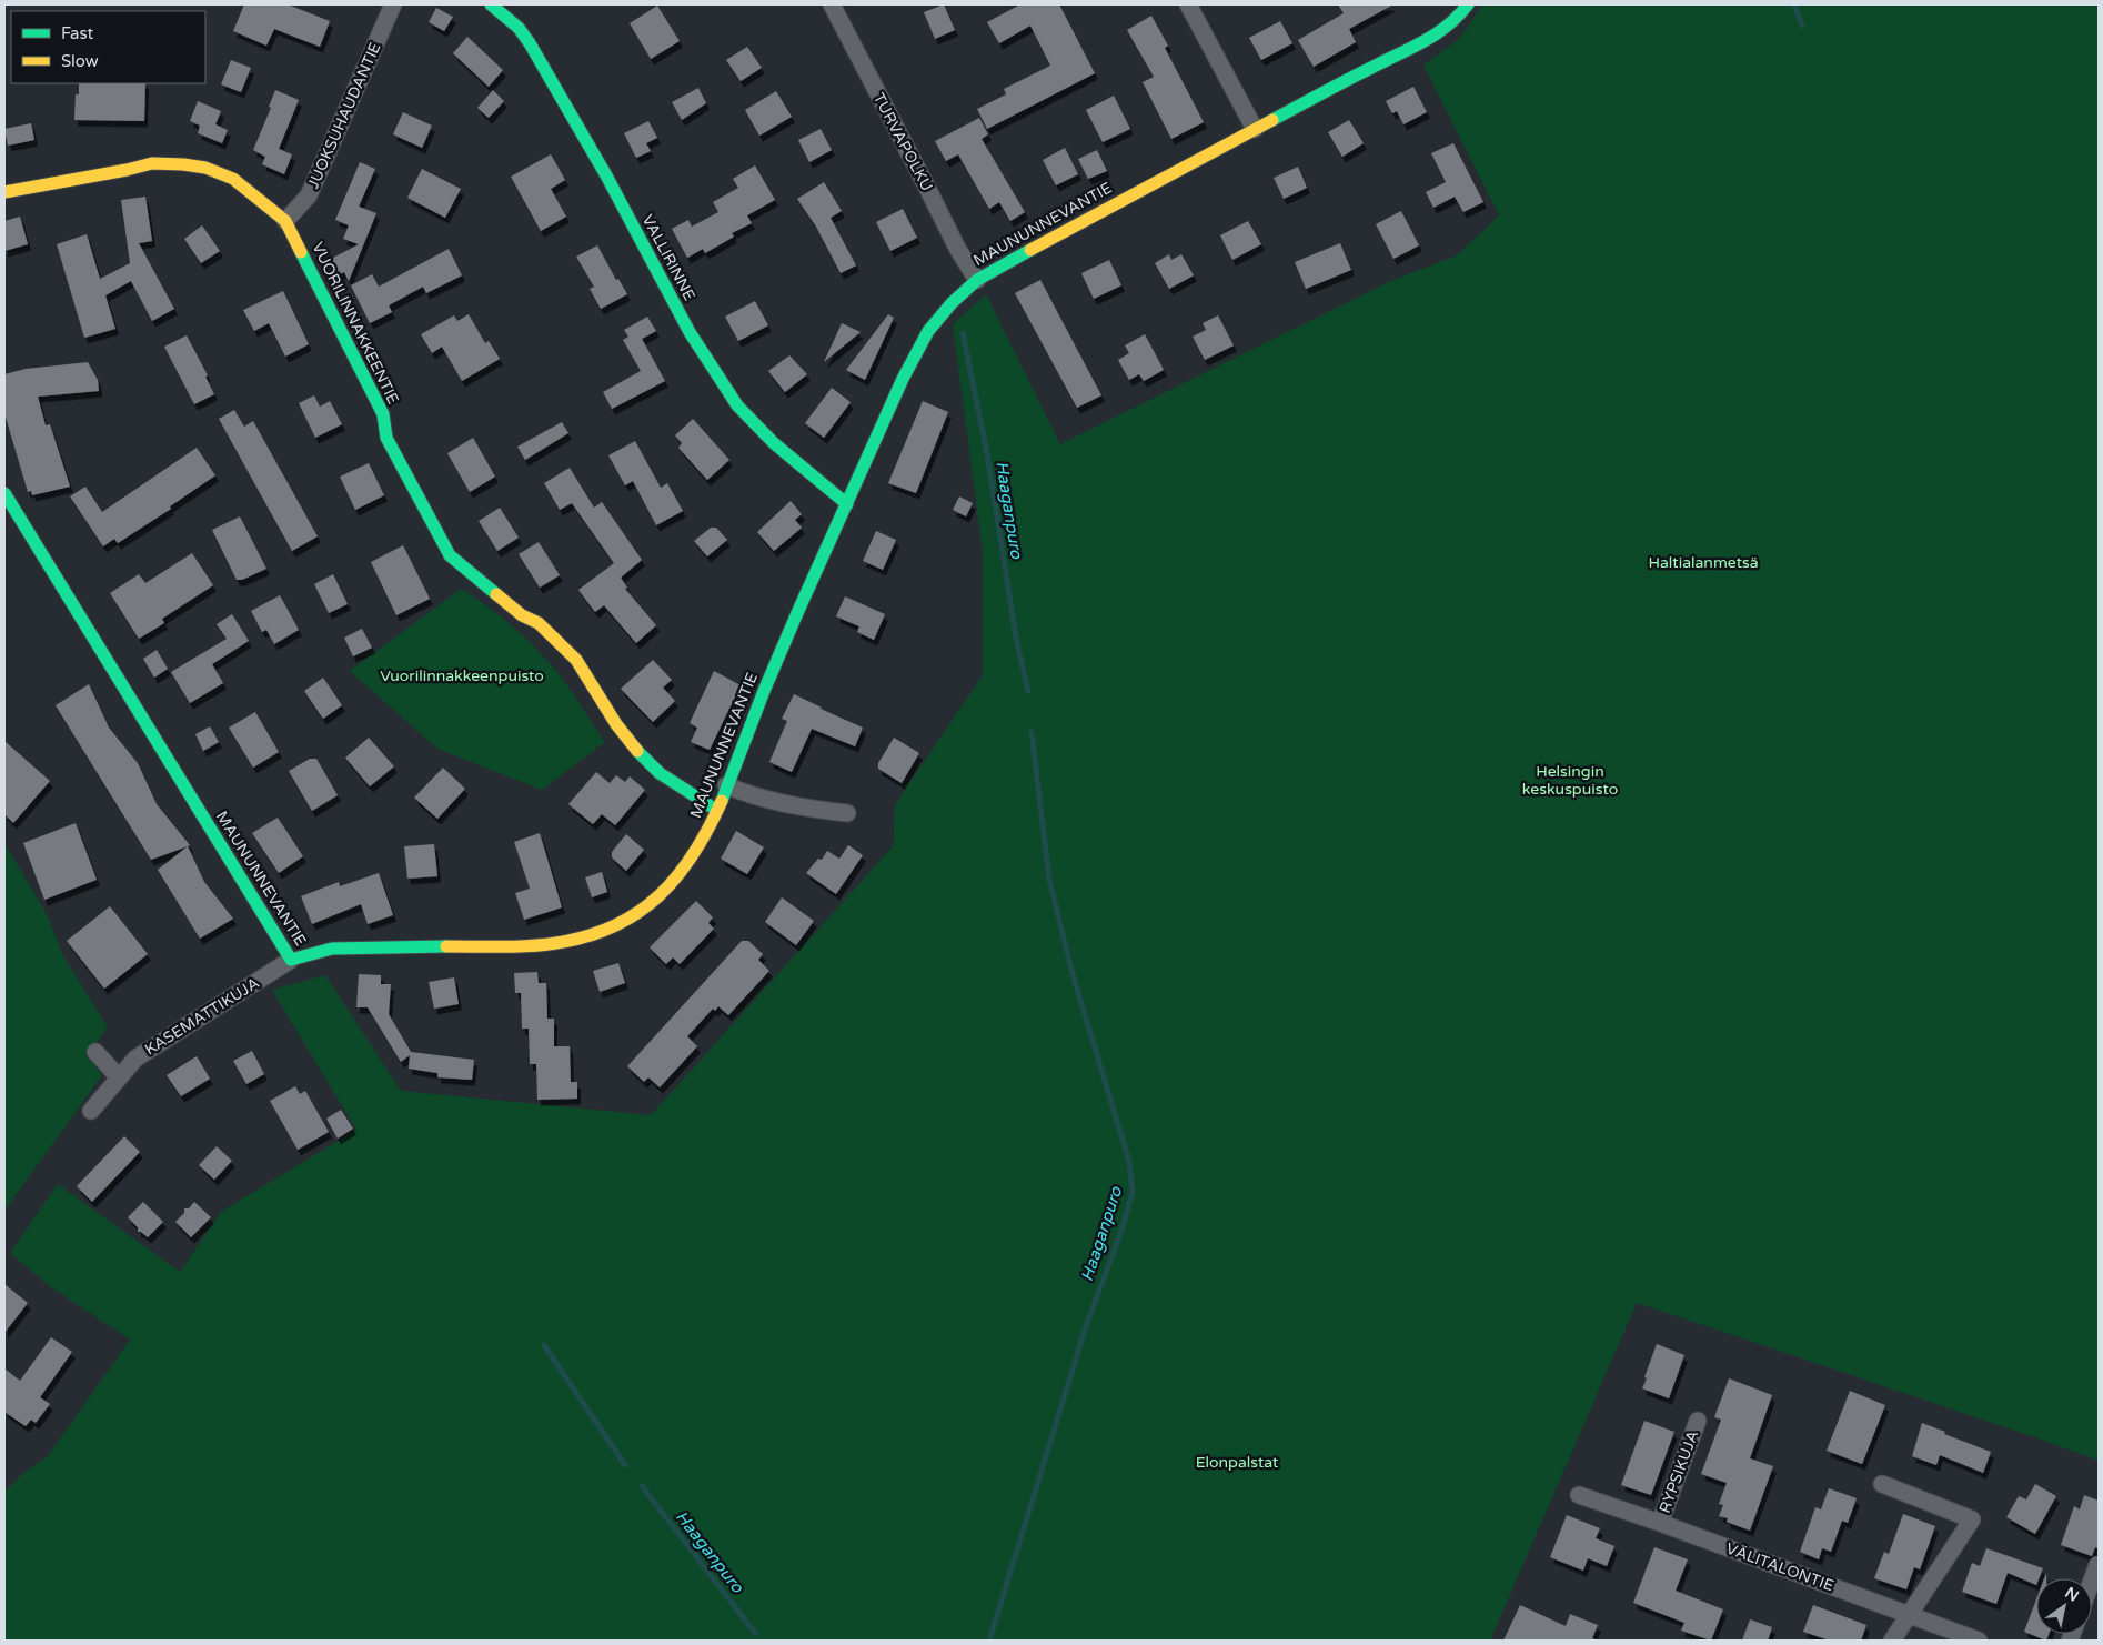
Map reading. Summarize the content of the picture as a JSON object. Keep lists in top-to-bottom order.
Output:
{
  "streets": {
    "street": [
      "JUOKSUHAUDANTIE",
      "TURVAPOLKU",
      "MAUNUNNEVANTIE",
      "VALLIRINNE",
      "VUORILINNAKKEENTIE",
      "KASEMATTIKUJA",
      "RYPSIKUJA",
      "VÄLITALONTIE"
    ]
  },
  "crossings": [
    ["JUOKSUHAUDANTIE", "VUORILINNAKKEENTIE"],
    ["TURVAPOLKU", "MAUNUNNEVANTIE"],
    ["MAUNUNNEVANTIE", "VALLIRINNE"],
    ["MAUNUNNEVANTIE", "VUORILINNAKKEENTIE"],
    ["MAUNUNNEVANTIE", "KASEMATTIKUJA"],
    ["RYPSIKUJA", "VÄLITALONTIE"]
  ],
  "water": ["Haaganpuro"],
  "parks": [
    "Haltialanmetsä",
    "Vuorilinnakkeenpuisto",
    "Helsingin keskuspuisto",
    "Elonpalstat"
  ],
  "legend": ["Fast", "Slow"],
  "north": "top right"
}
